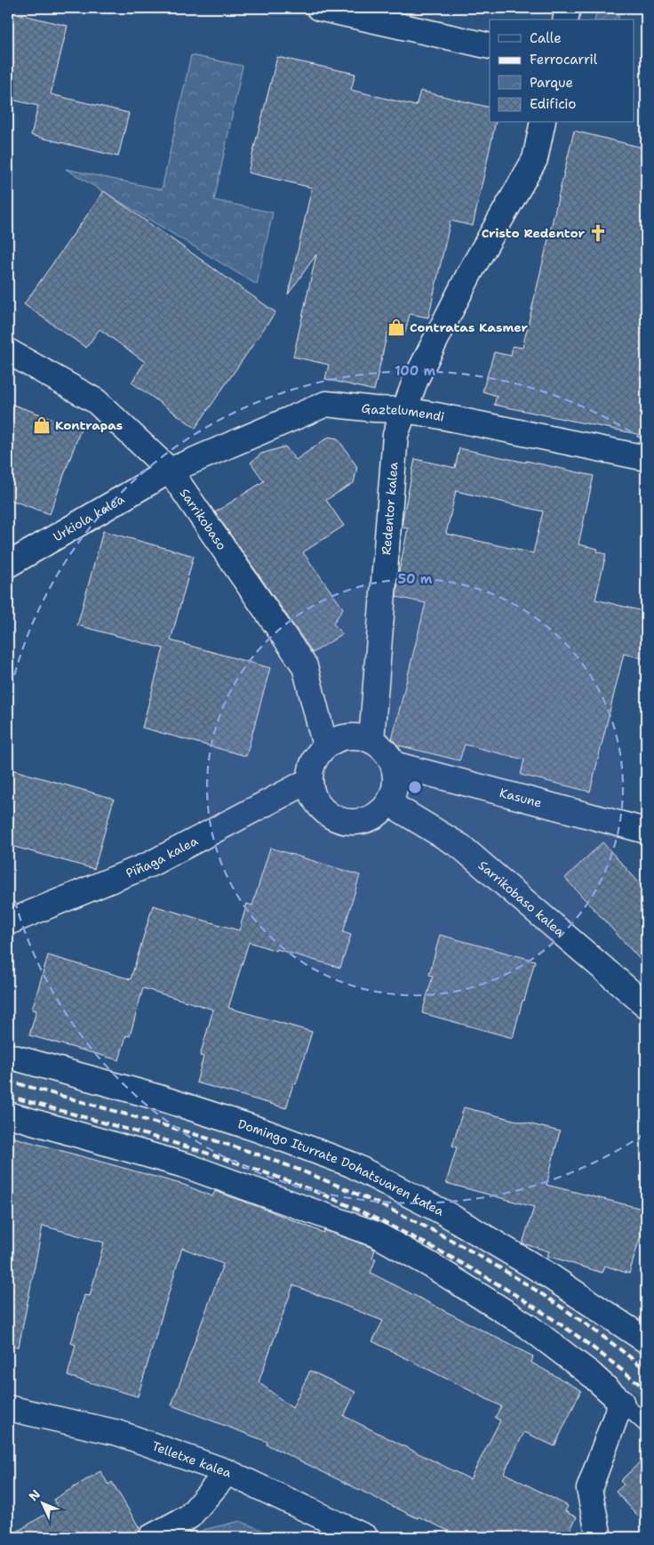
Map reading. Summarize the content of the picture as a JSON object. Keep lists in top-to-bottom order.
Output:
{
  "streets": {
    "street": [
      "Gaztelumendi",
      "Redentor kalea",
      "Urkiola kalea",
      "Sarrikobaso",
      "Kasune",
      "Piñaga kalea",
      "Sarrikobaso kalea",
      "Domingo Iturrate Dohatsuaren kalea",
      "Telletxe kalea"
    ]
  },
  "crossings": [
    ["Gaztelumendi", "Redentor kalea"],
    ["Gaztelumendi", "Urkiola kalea"],
    ["Gaztelumendi", "Sarrikobaso"],
    ["Redentor kalea", "Sarrikobaso"],
    ["Redentor kalea", "Kasune"],
    ["Redentor kalea", "Piñaga kalea"],
    ["Redentor kalea", "Sarrikobaso kalea"],
    ["Urkiola kalea", "Sarrikobaso"],
    ["Sarrikobaso", "Kasune"],
    ["Sarrikobaso", "Piñaga kalea"],
    ["Sarrikobaso", "Sarrikobaso kalea"],
    ["Kasune", "Piñaga kalea"],
    ["Kasune", "Sarrikobaso kalea"],
    ["Piñaga kalea", "Sarrikobaso kalea"]
  ],
  "places": {
    "church": ["Cristo Redentor"],
    "shop": ["Contratas Kasmer", "Kontrapas"]
  },
  "legend": [
    "Calle",
    "Ferrocarril",
    "Parque",
    "Edificio"
  ],
  "north": "top left",
  "rings": ["100 m", "50 m"]
}
